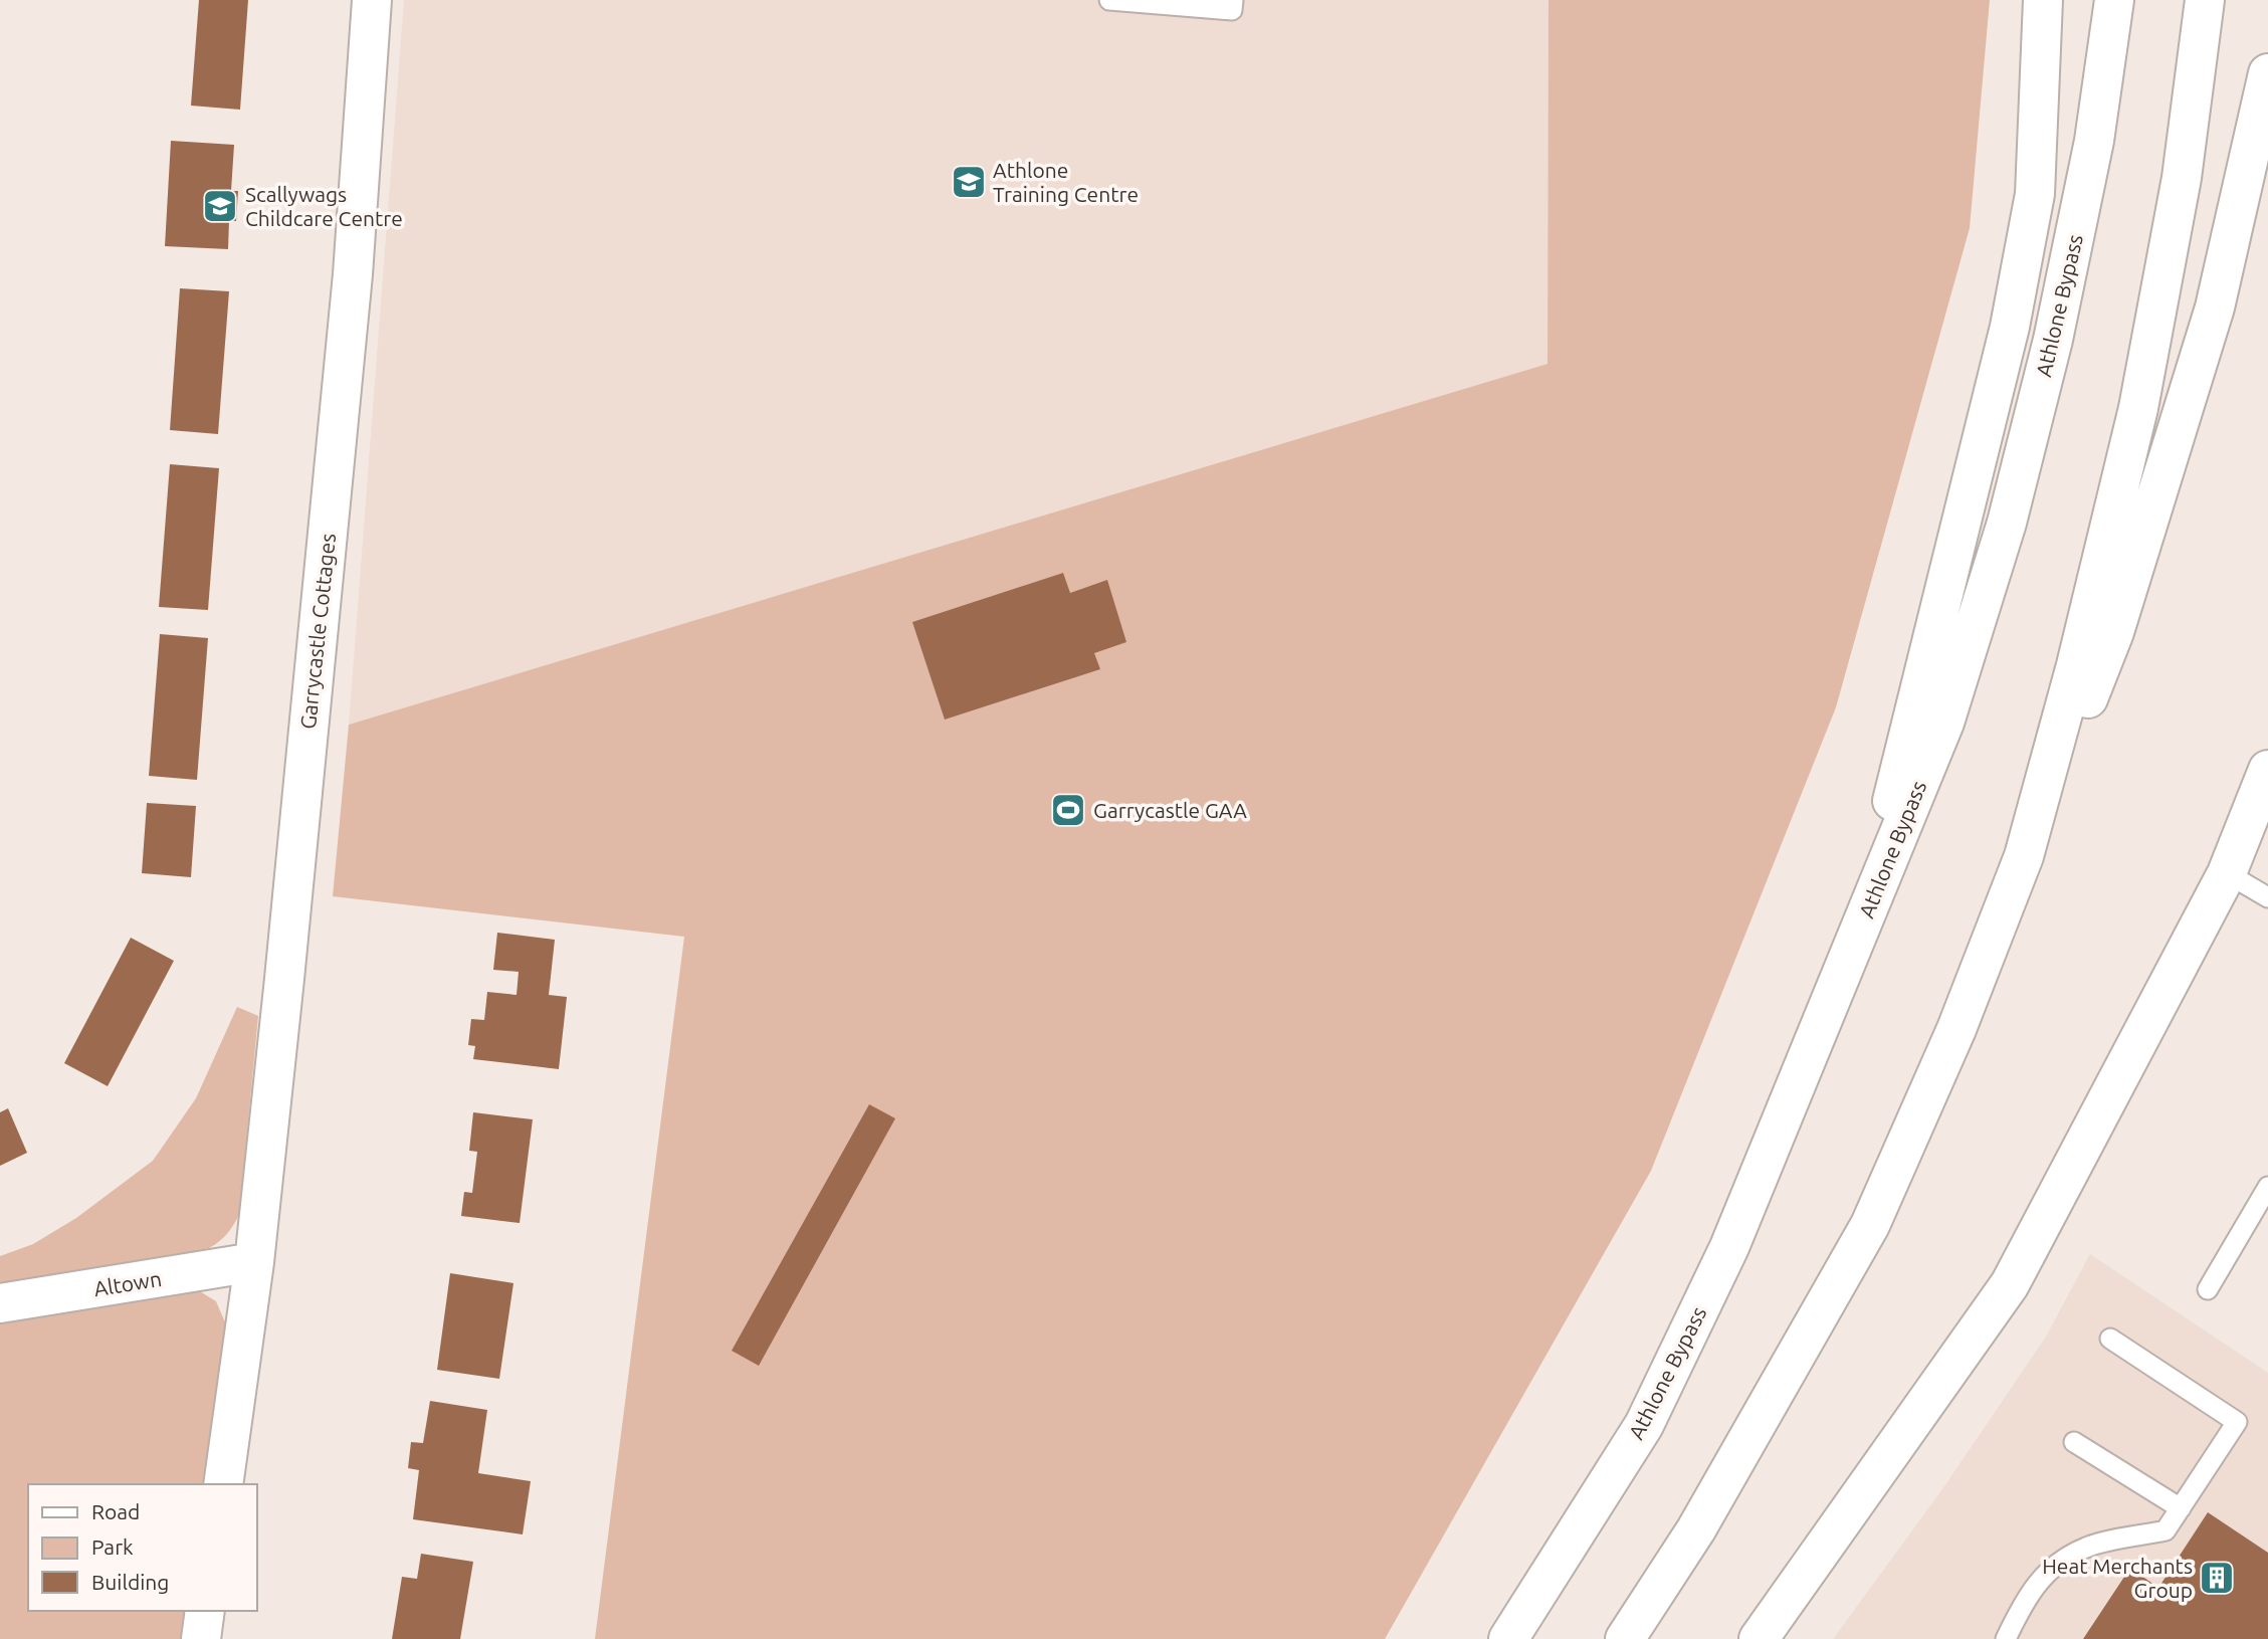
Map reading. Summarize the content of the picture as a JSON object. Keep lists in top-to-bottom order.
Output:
{
  "streets": {
    "main road": ["Athlone Bypass", "Garrycastle Cottages", "Altown"]
  },
  "crossings": [
    ["Garrycastle Cottages", "Altown"]
  ],
  "places": {
    "school or university": ["Athlone Training Centre", "Scallywags Childcare Centre"],
    "sports": ["Garrycastle GAA"],
    "building": ["Heat Merchants Group"]
  },
  "legend": ["Road", "Park", "Building"]
}
